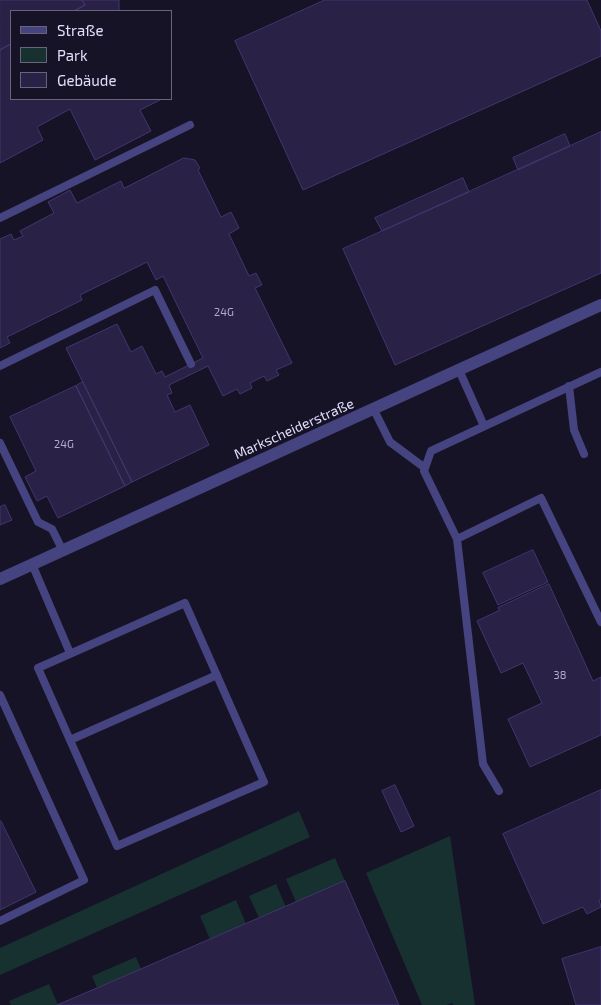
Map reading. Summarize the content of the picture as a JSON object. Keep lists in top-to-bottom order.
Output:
{
  "streets": {
    "street": ["Markscheiderstraße"]
  },
  "house_numbers": ["24G", "24G", "38"],
  "legend": ["Straße", "Park", "Gebäude"]
}
